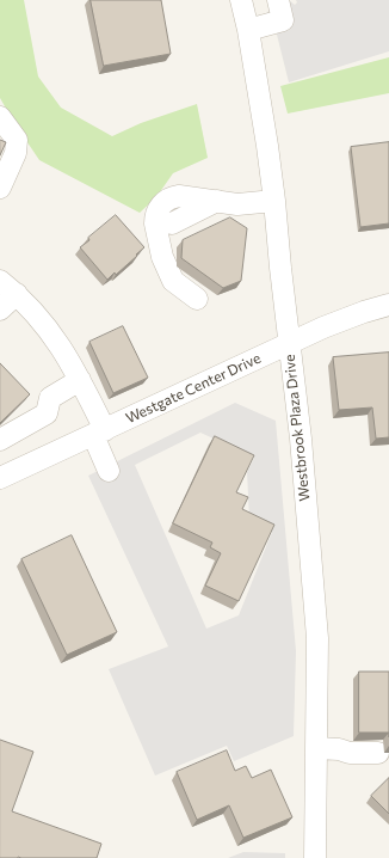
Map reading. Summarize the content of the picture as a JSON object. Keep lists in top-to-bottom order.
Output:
{
  "streets": {
    "street": ["Westgate Center Drive", "Westbrook Plaza Drive"]
  },
  "crossings": [
    ["Westgate Center Drive", "Westbrook Plaza Drive"]
  ]
}
